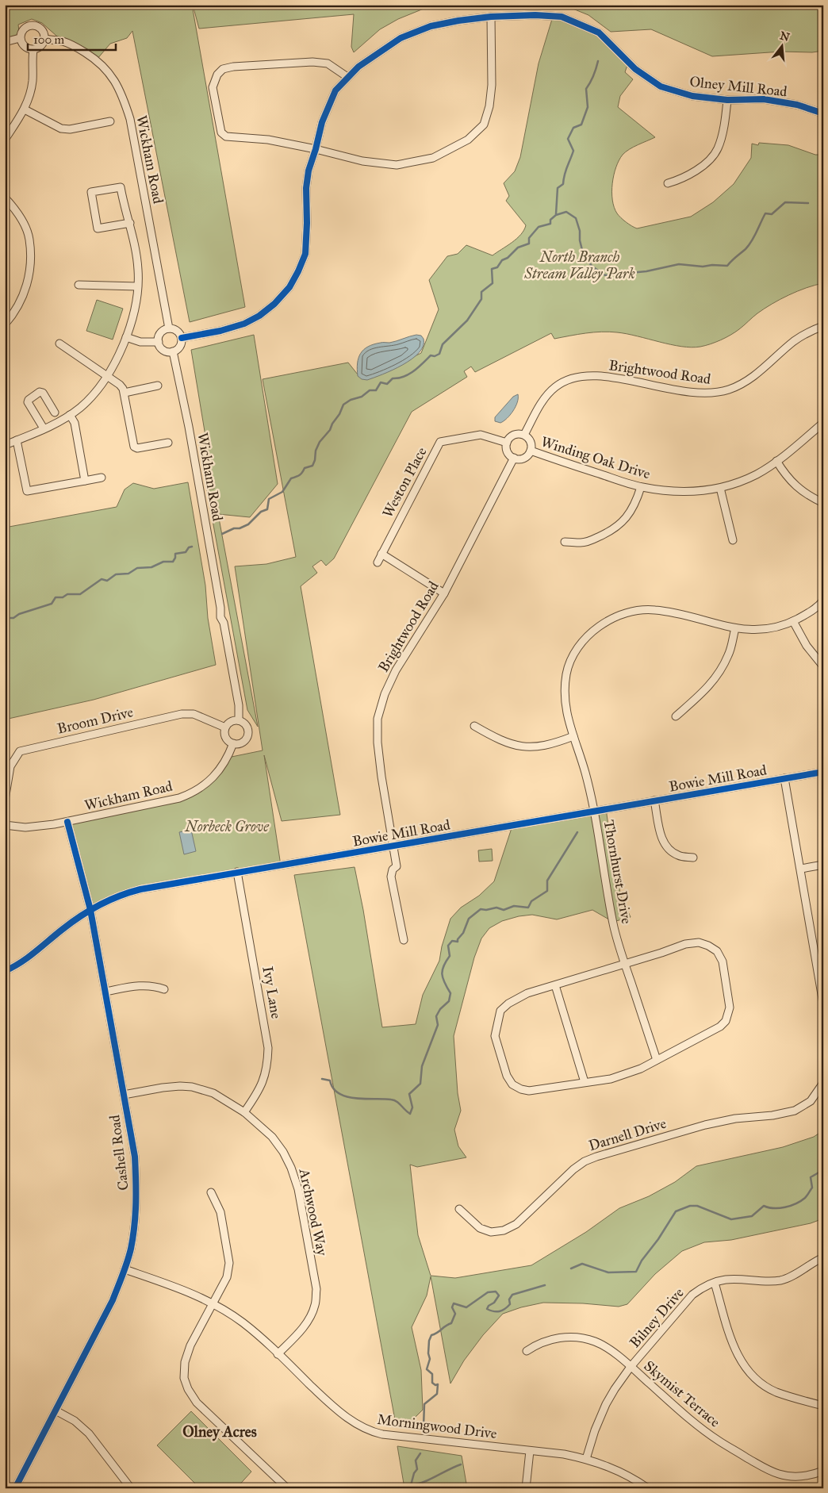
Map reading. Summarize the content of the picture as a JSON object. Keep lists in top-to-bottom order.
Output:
{
  "streets": {
    "street": [
      "Olney Mill Road",
      "Wickham Road",
      "Brightwood Road",
      "Winding Oak Drive",
      "Weston Place",
      "Broom Drive",
      "Bowie Mill Road",
      "Thornhurst Drive",
      "Ivy Lane",
      "Darnell Drive",
      "Cashell Road",
      "Archwood Way",
      "Bilney Drive",
      "Skymist Terrace",
      "Morningwood Drive"
    ]
  },
  "crossings": [
    ["Olney Mill Road", "Wickham Road"],
    ["Wickham Road", "Broom Drive"],
    ["Wickham Road", "Cashell Road"],
    ["Brightwood Road", "Winding Oak Drive"],
    ["Brightwood Road", "Weston Place"],
    ["Brightwood Road", "Bowie Mill Road"],
    ["Winding Oak Drive", "Weston Place"],
    ["Bowie Mill Road", "Thornhurst Drive"],
    ["Bowie Mill Road", "Ivy Lane"],
    ["Bowie Mill Road", "Cashell Road"],
    ["Ivy Lane", "Archwood Way"],
    ["Cashell Road", "Archwood Way"],
    ["Cashell Road", "Morningwood Drive"],
    ["Archwood Way", "Morningwood Drive"],
    ["Bilney Drive", "Skymist Terrace"],
    ["Bilney Drive", "Morningwood Drive"]
  ],
  "districts": ["Olney Acres"],
  "parks": ["North Branch Stream Valley Park", "Norbeck Grove"],
  "scale_bar": "100 m",
  "north": "top"
}
